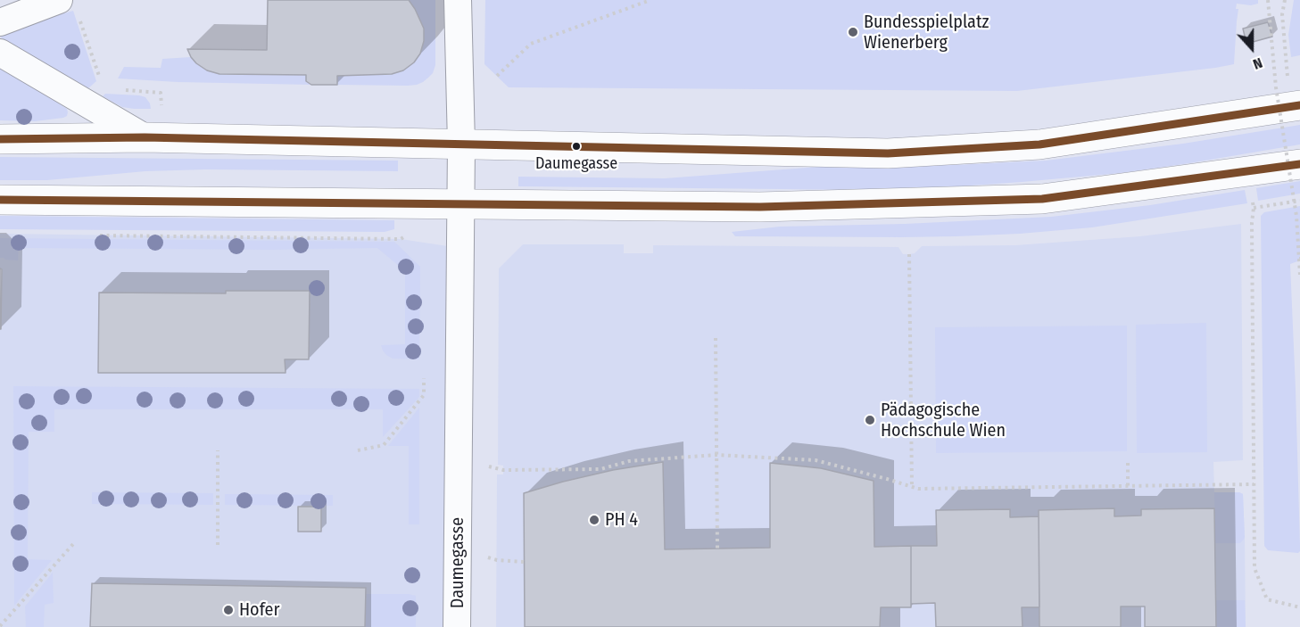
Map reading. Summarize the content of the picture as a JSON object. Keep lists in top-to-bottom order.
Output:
{
  "streets": {
    "street": ["Daumegasse"]
  },
  "places": [
    "Bundesspielplatz Wienerberg",
    "Daumegasse",
    "Pädagogische Hochschule Wien",
    "PH 4",
    "Hofer"
  ],
  "north": "bottom"
}
